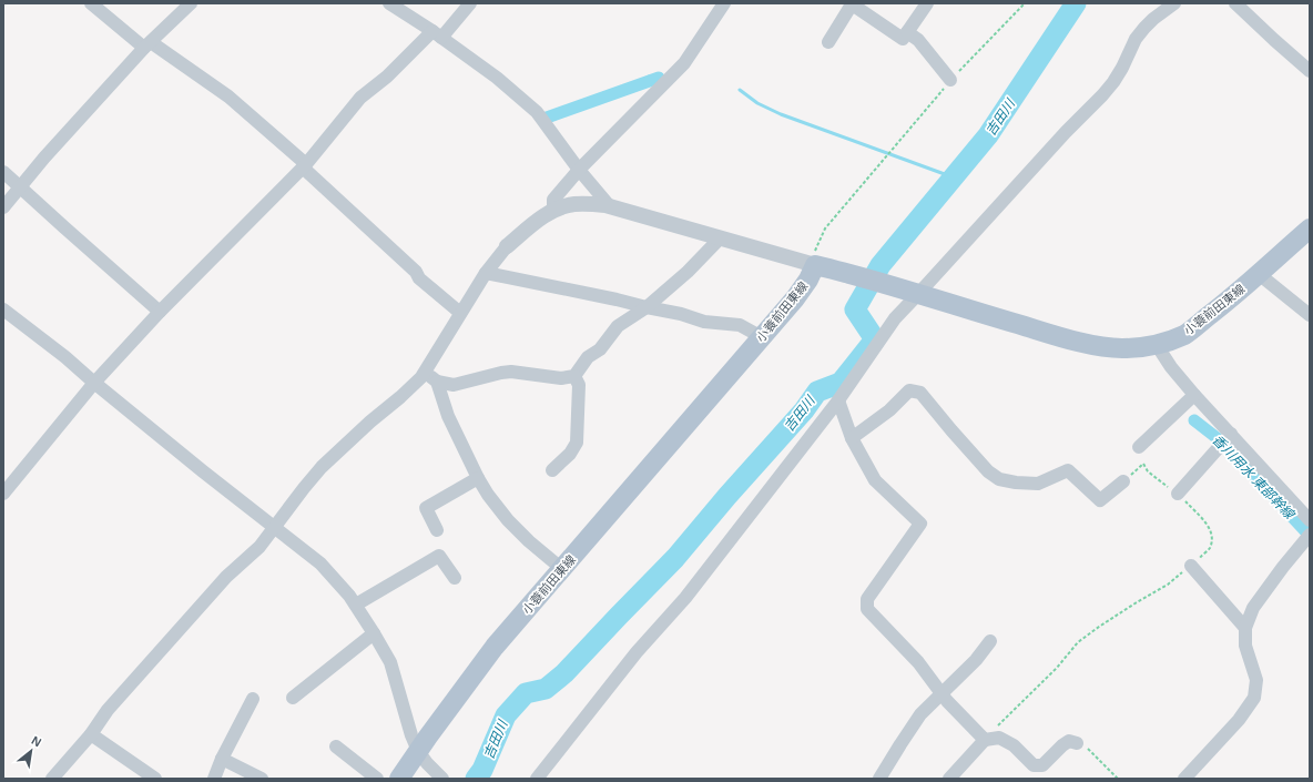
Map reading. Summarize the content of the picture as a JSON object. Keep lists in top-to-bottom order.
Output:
{
  "streets": {
    "main road": ["小蓑前田東線"]
  },
  "water": ["吉田川", "香川用水 東部幹線"],
  "north": "top right"
}
